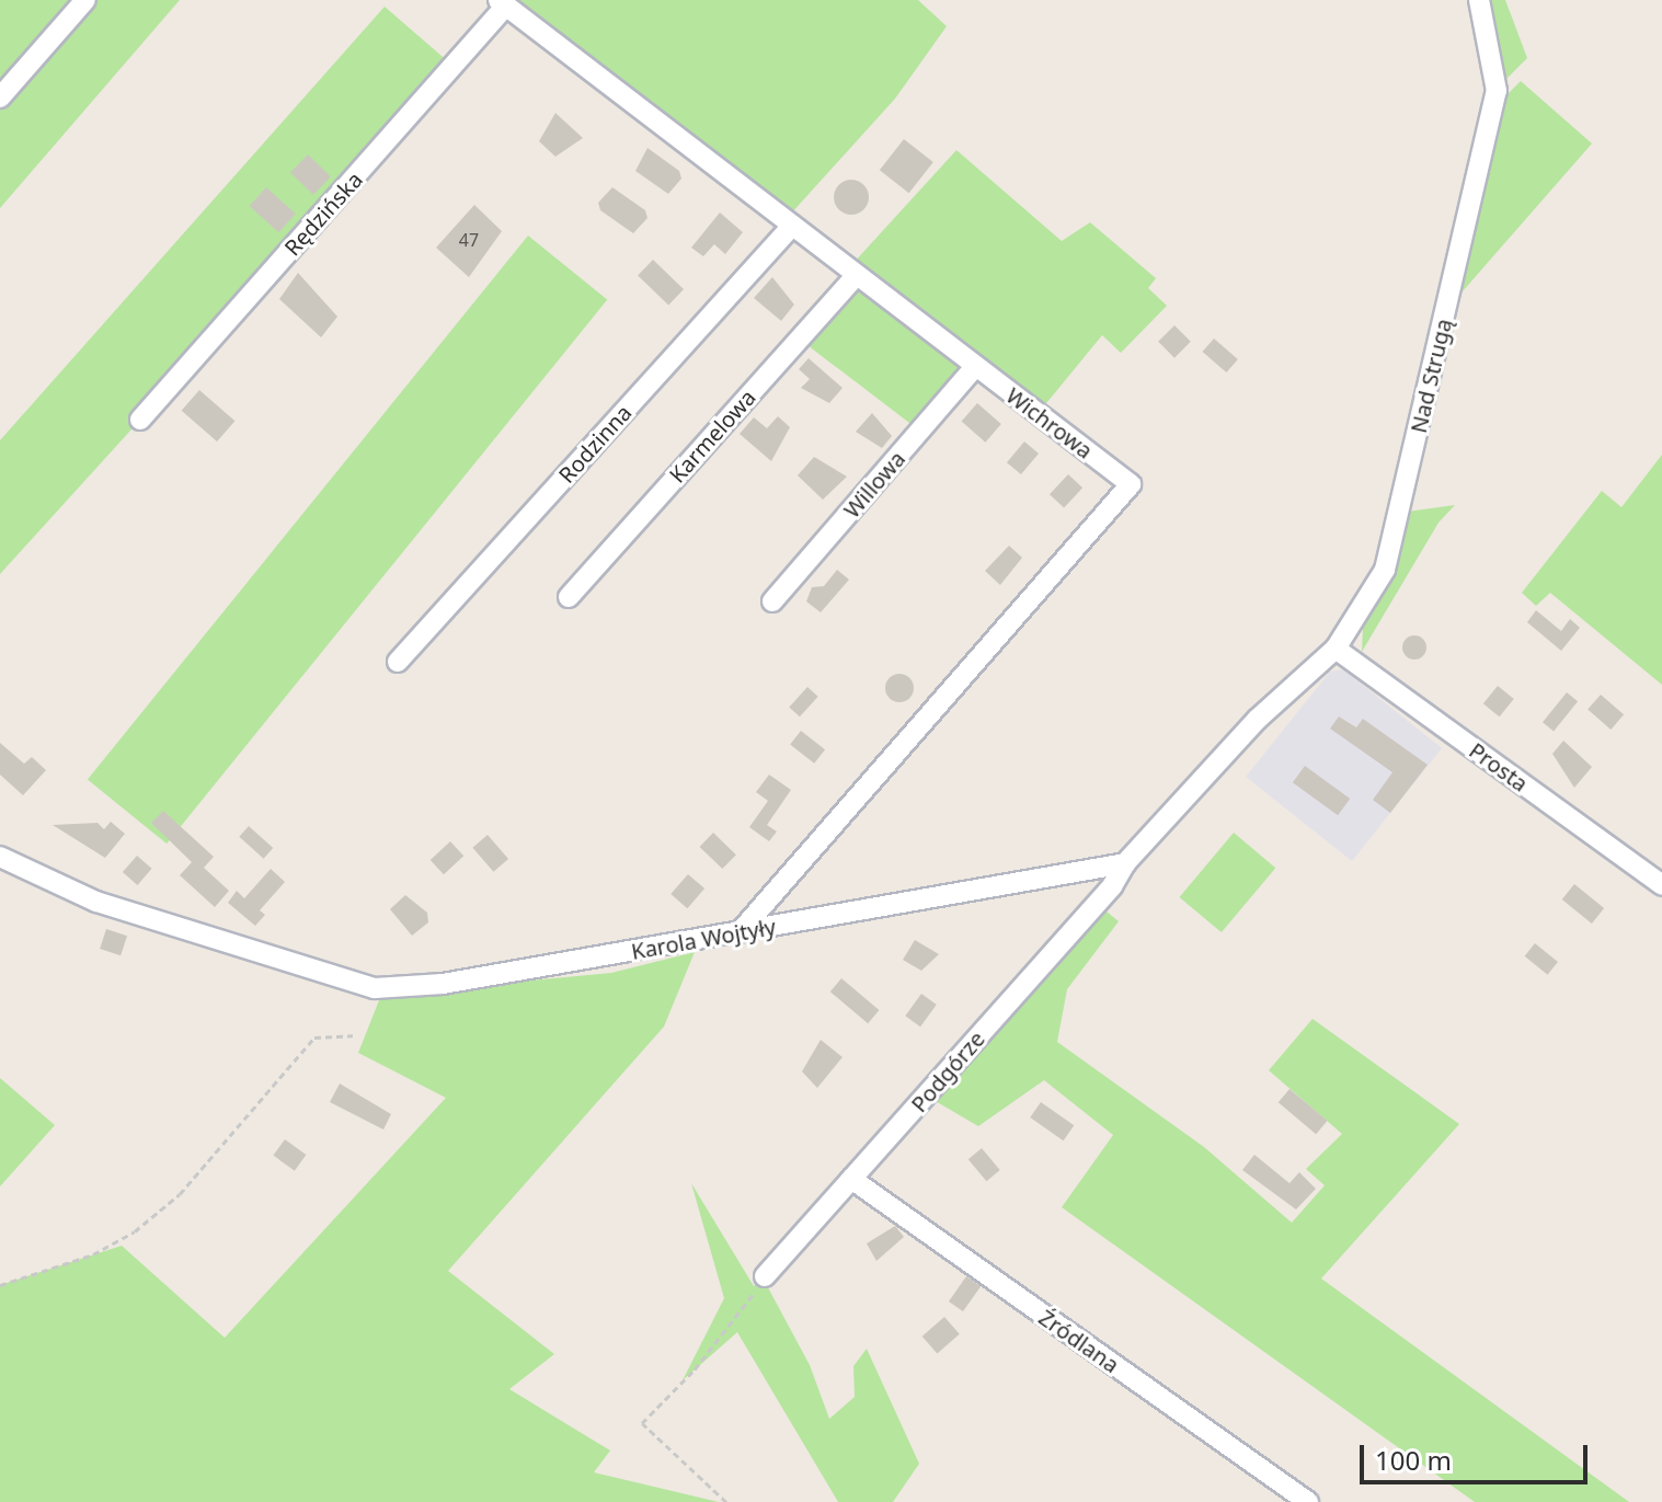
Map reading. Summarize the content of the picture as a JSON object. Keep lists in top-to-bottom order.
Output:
{
  "streets": {
    "street": [
      "Rędzińska",
      "Nad Strugą",
      "Wichrowa",
      "Karmelowa",
      "Rodzinna",
      "Willowa",
      "Prosta",
      "Karola Wojtyły",
      "Podgórze",
      "Źródlana"
    ]
  },
  "crossings": [
    ["Rędzińska", "Wichrowa"],
    ["Nad Strugą", "Prosta"],
    ["Wichrowa", "Karmelowa"],
    ["Wichrowa", "Rodzinna"],
    ["Wichrowa", "Willowa"],
    ["Wichrowa", "Karola Wojtyły"],
    ["Karola Wojtyły", "Podgórze"],
    ["Podgórze", "Źródlana"]
  ],
  "house_numbers": ["47"],
  "scale_bar": "100 m"
}
